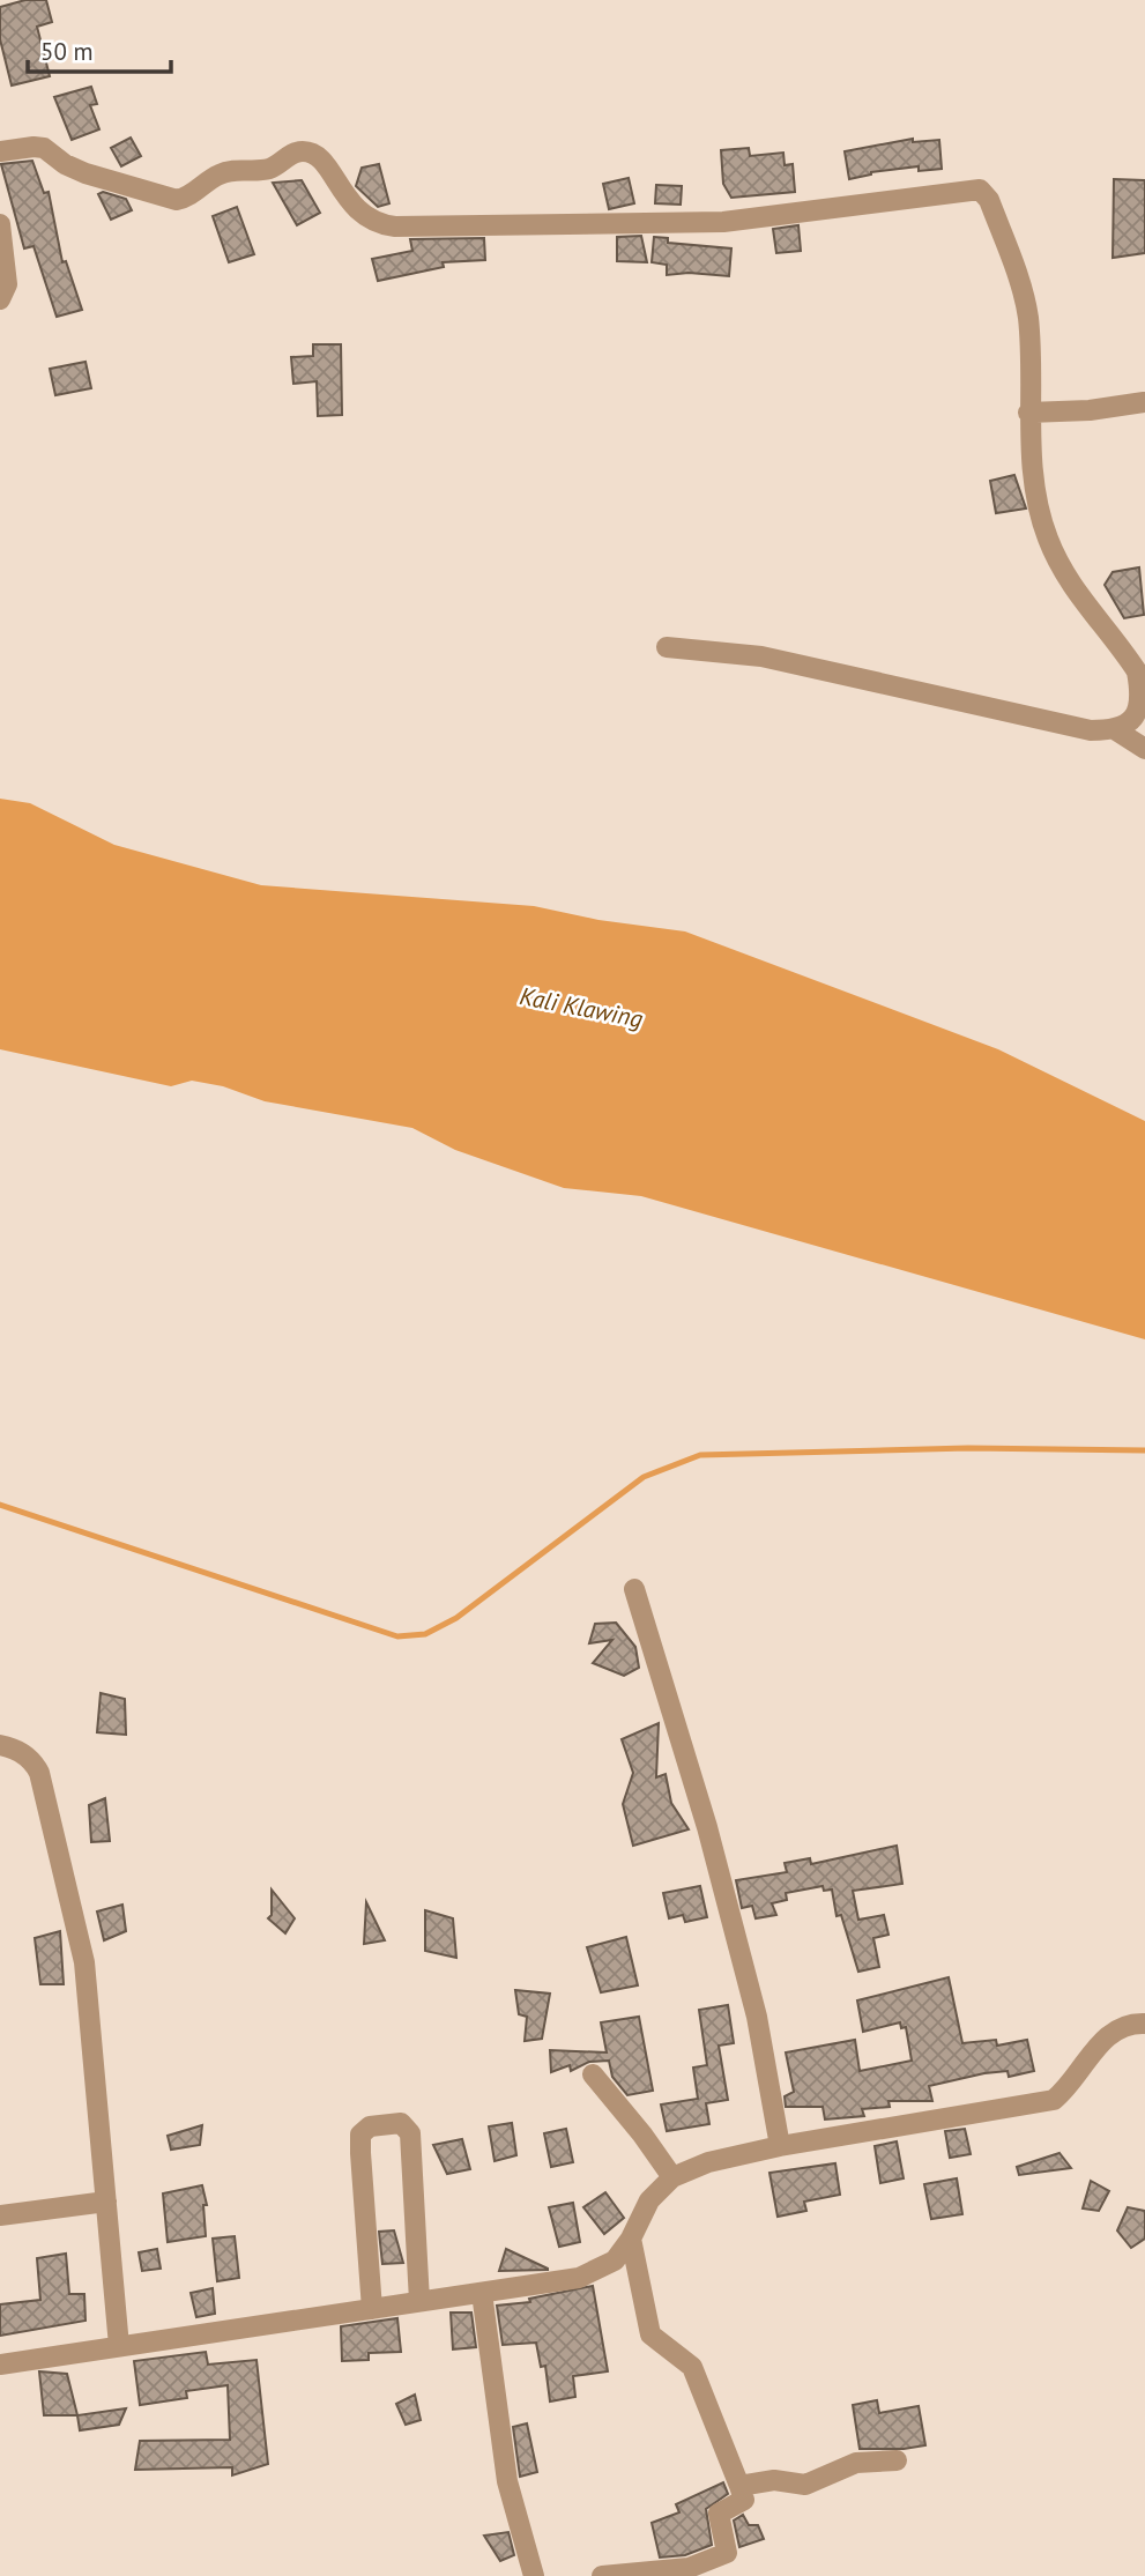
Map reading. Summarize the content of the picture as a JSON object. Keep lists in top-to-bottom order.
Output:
{
  "water": ["Kali Klawing"],
  "scale_bar": "50 m"
}
